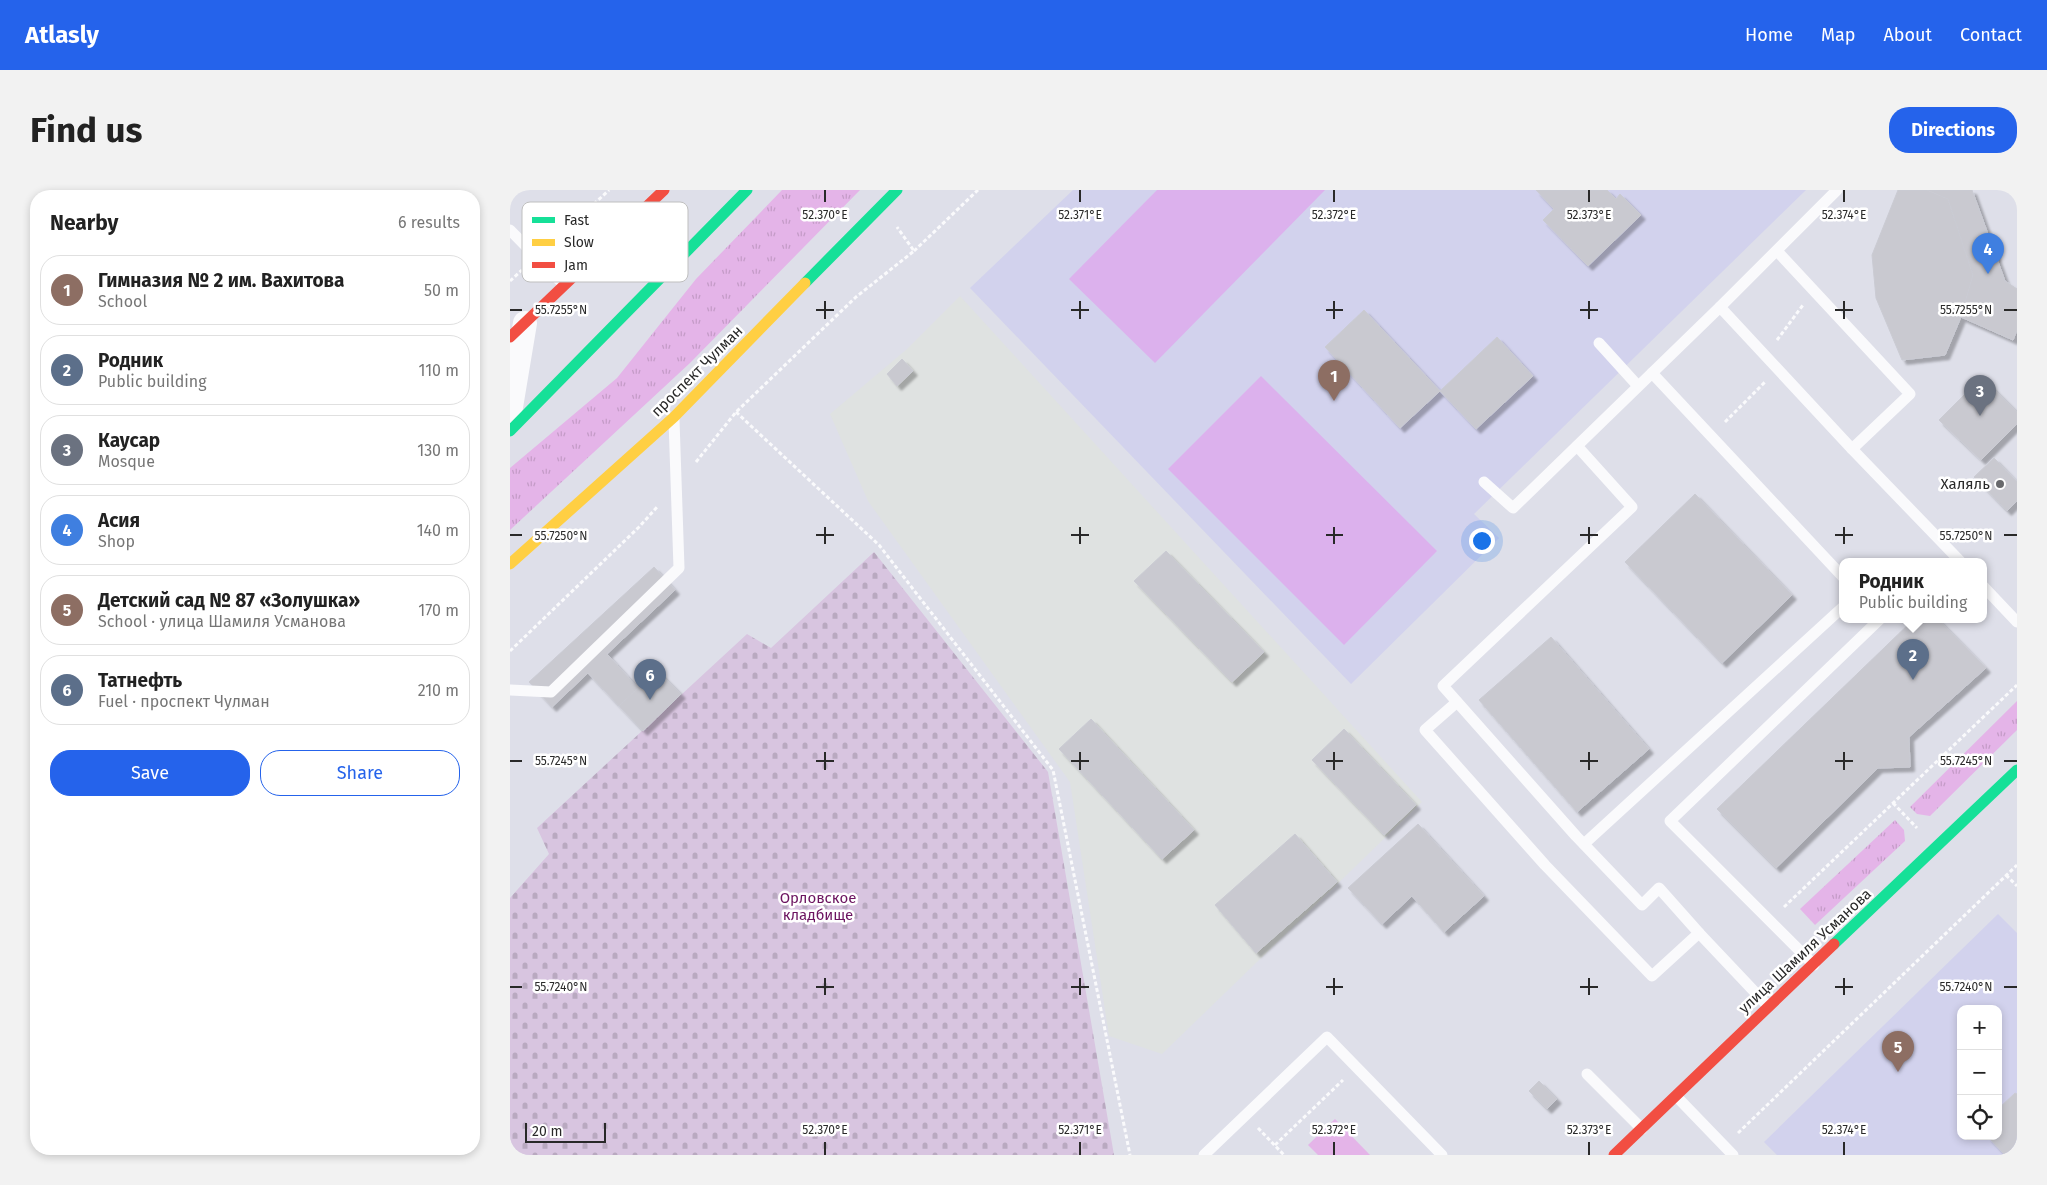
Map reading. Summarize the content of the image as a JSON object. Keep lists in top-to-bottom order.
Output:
{
  "streets": {
    "main road": ["проспект Чулман", "улица Шамиля Усманова"]
  },
  "parks": ["Орловское кладбище"],
  "places": ["Халяль"],
  "legend": ["Fast", "Slow", "Jam"],
  "scale_bar": "20 m",
  "page": {
    "header": "Atlasly",
    "nav": [
      "Home",
      "Map",
      "About",
      "Contact"
    ],
    "buttons": [
      "Directions",
      ["Save", "Share"]
    ],
    "title": "Find us",
    "heading": ["Nearby", "6 results"],
    "pins": [
      "4",
      "1",
      "3",
      "2",
      "6",
      "5"
    ],
    "list": [
      {
        "mark": "1",
        "name": "Гимназия № 2 им. Вахитова",
        "note": "School",
        "value": "50 m"
      },
      {
        "mark": "2",
        "name": "Родник",
        "note": "Public building",
        "value": "110 m"
      },
      {
        "mark": "3",
        "name": "Каусар",
        "note": "Mosque",
        "value": "130 m"
      },
      {
        "mark": "4",
        "name": "Асия",
        "note": "Shop",
        "value": "140 m"
      },
      {
        "mark": "5",
        "name": "Детский сад № 87 «Золушка»",
        "note": "School · улица Шамиля Усманова",
        "value": "170 m"
      },
      {
        "mark": "6",
        "name": "Татнефть",
        "note": "Fuel · проспект Чулман",
        "value": "210 m"
      }
    ],
    "popup": ["Родник", "Public building"],
    "map_buttons": ["+", "−"],
    "scale": "20 m"
  },
  "coordinates": [
    "52.370°E",
    "52.371°E",
    "52.372°E",
    "52.373°E",
    "52.374°E",
    "55.7255°N",
    "55.7250°N",
    "55.7245°N",
    "55.7240°N"
  ]
}
